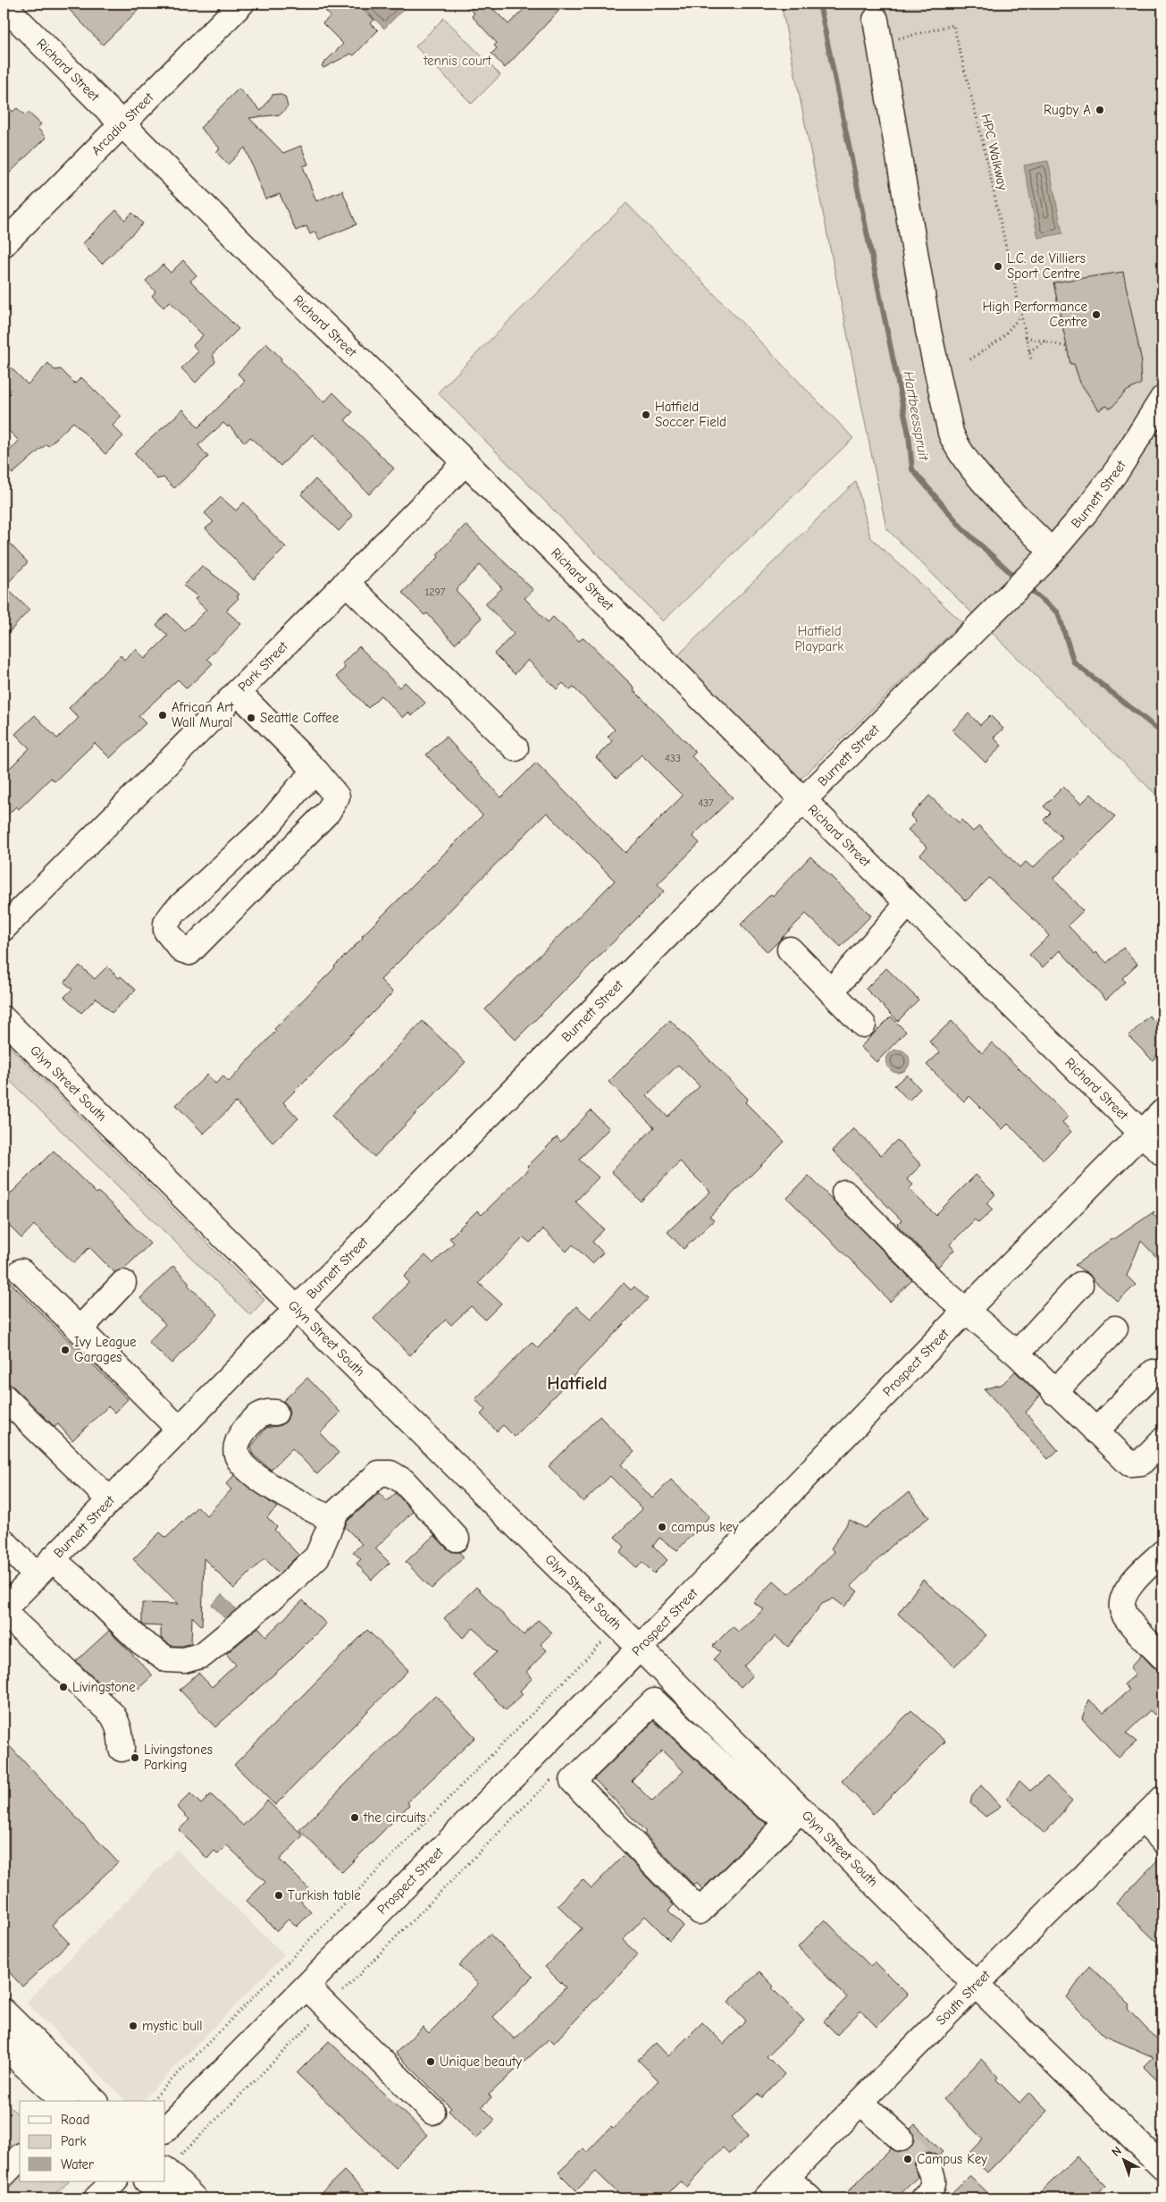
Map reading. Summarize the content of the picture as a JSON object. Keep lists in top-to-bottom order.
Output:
{
  "streets": {
    "street": [
      "Richard Street",
      "Arcadia Street",
      "Burnett Street",
      "Park Street",
      "Glyn Street South",
      "Prospect Street",
      "South Street"
    ],
    "path": ["HPC Walkway"]
  },
  "crossings": [
    ["Richard Street", "Arcadia Street"],
    ["Richard Street", "Burnett Street"],
    ["Richard Street", "Park Street"],
    ["Richard Street", "Prospect Street"],
    ["Burnett Street", "Glyn Street South"],
    ["Glyn Street South", "Prospect Street"],
    ["Glyn Street South", "South Street"]
  ],
  "districts": ["Hatfield"],
  "water": ["Hartbeesspruit"],
  "parks": ["tennis court", "Hatfield Playpark"],
  "places": [
    "Rugby A",
    "L.C. de Villiers Sport Centre",
    "High Performance Centre",
    "Hatfield Soccer Field",
    "African Art Wall Mural",
    "Seattle Coffee",
    "Ivy League Garages",
    "campus key",
    "Livingstone",
    "Livingstones Parking",
    "the circuits",
    "Turkish table",
    "mystic bull",
    "Unique beauty",
    "Campus Key"
  ],
  "house_numbers": ["1297", "433", "437"],
  "legend": ["Road", "Park", "Water"],
  "north": "top left"
}
